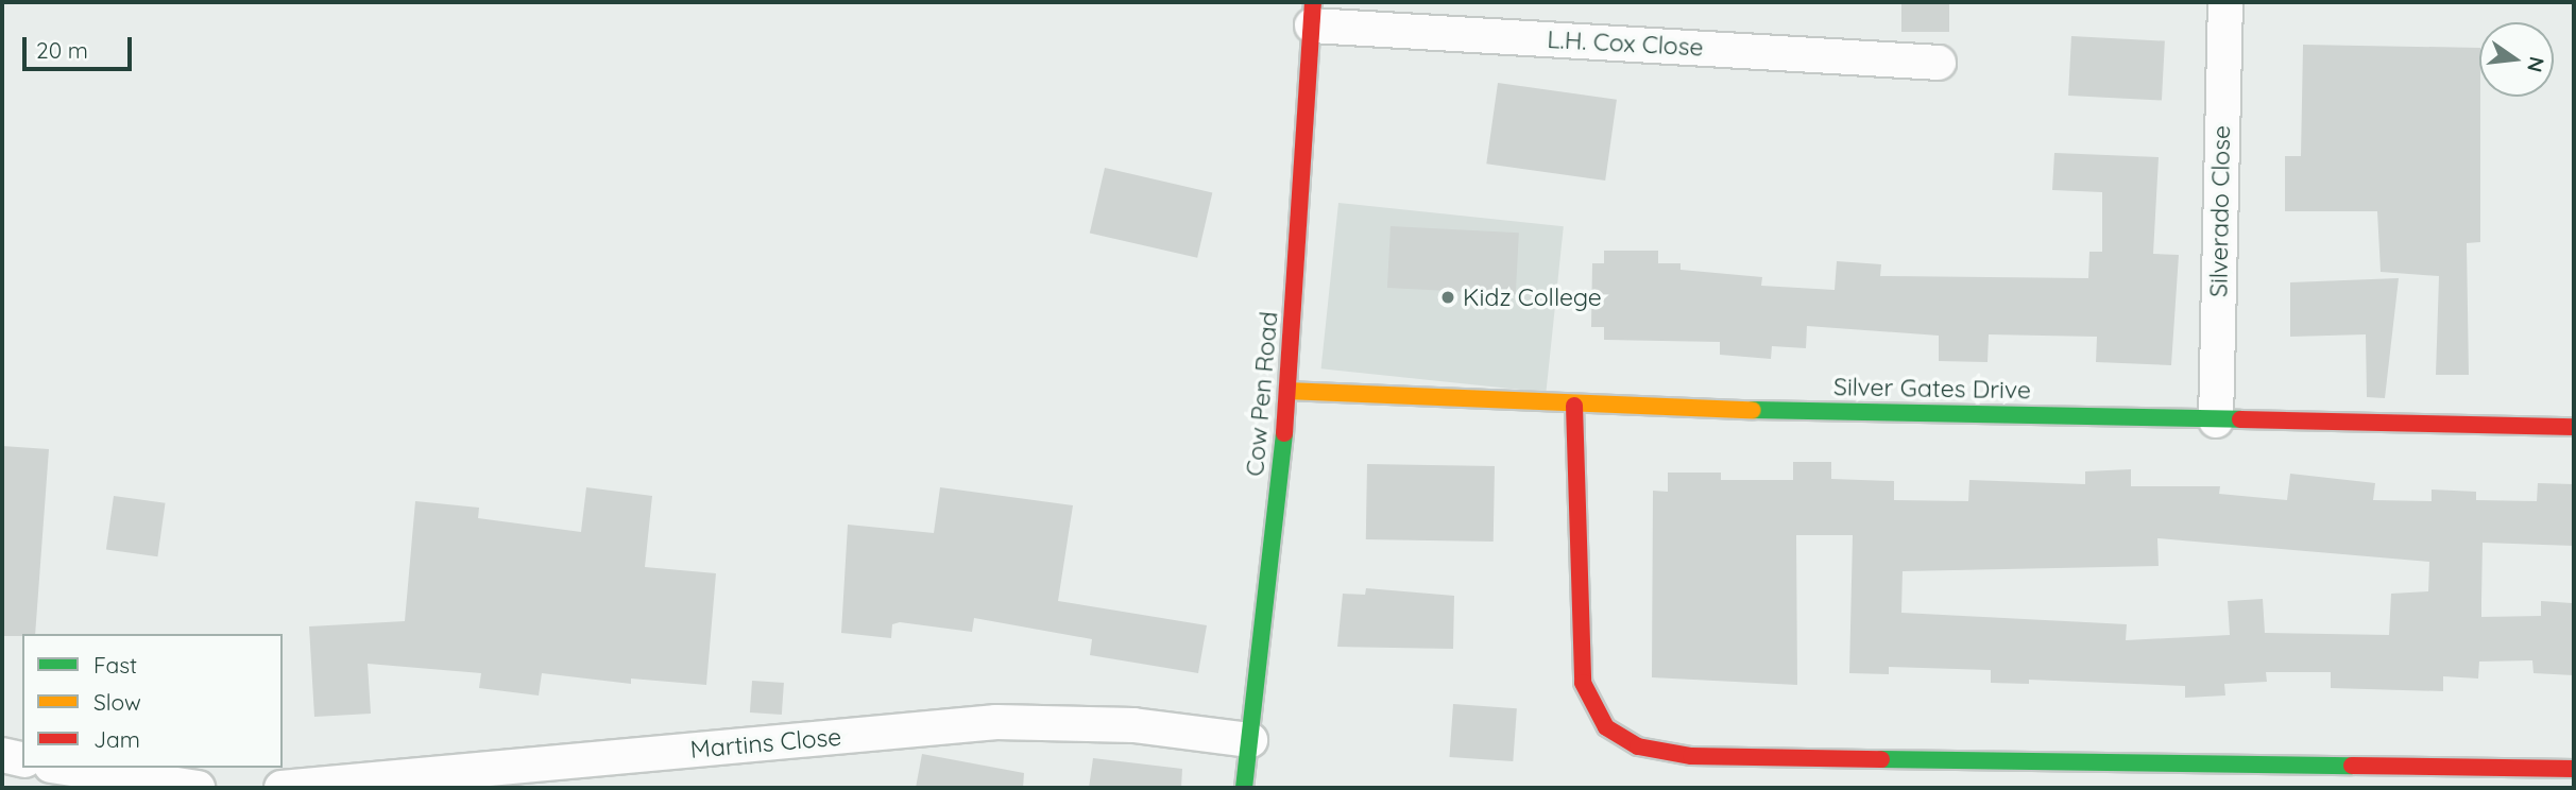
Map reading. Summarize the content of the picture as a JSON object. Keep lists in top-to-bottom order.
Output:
{
  "streets": {
    "street": [
      "L.H. Cox Close",
      "Silverado Close",
      "Silver Gates Drive",
      "Cow Pen Road",
      "Martins Close"
    ]
  },
  "crossings": [
    ["L.H. Cox Close", "Cow Pen Road"],
    ["Silverado Close", "Silver Gates Drive"],
    ["Silver Gates Drive", "Cow Pen Road"],
    ["Cow Pen Road", "Martins Close"]
  ],
  "places": ["Kidz College"],
  "legend": ["Fast", "Slow", "Jam"],
  "scale_bar": "20 m",
  "north": "right"
}
